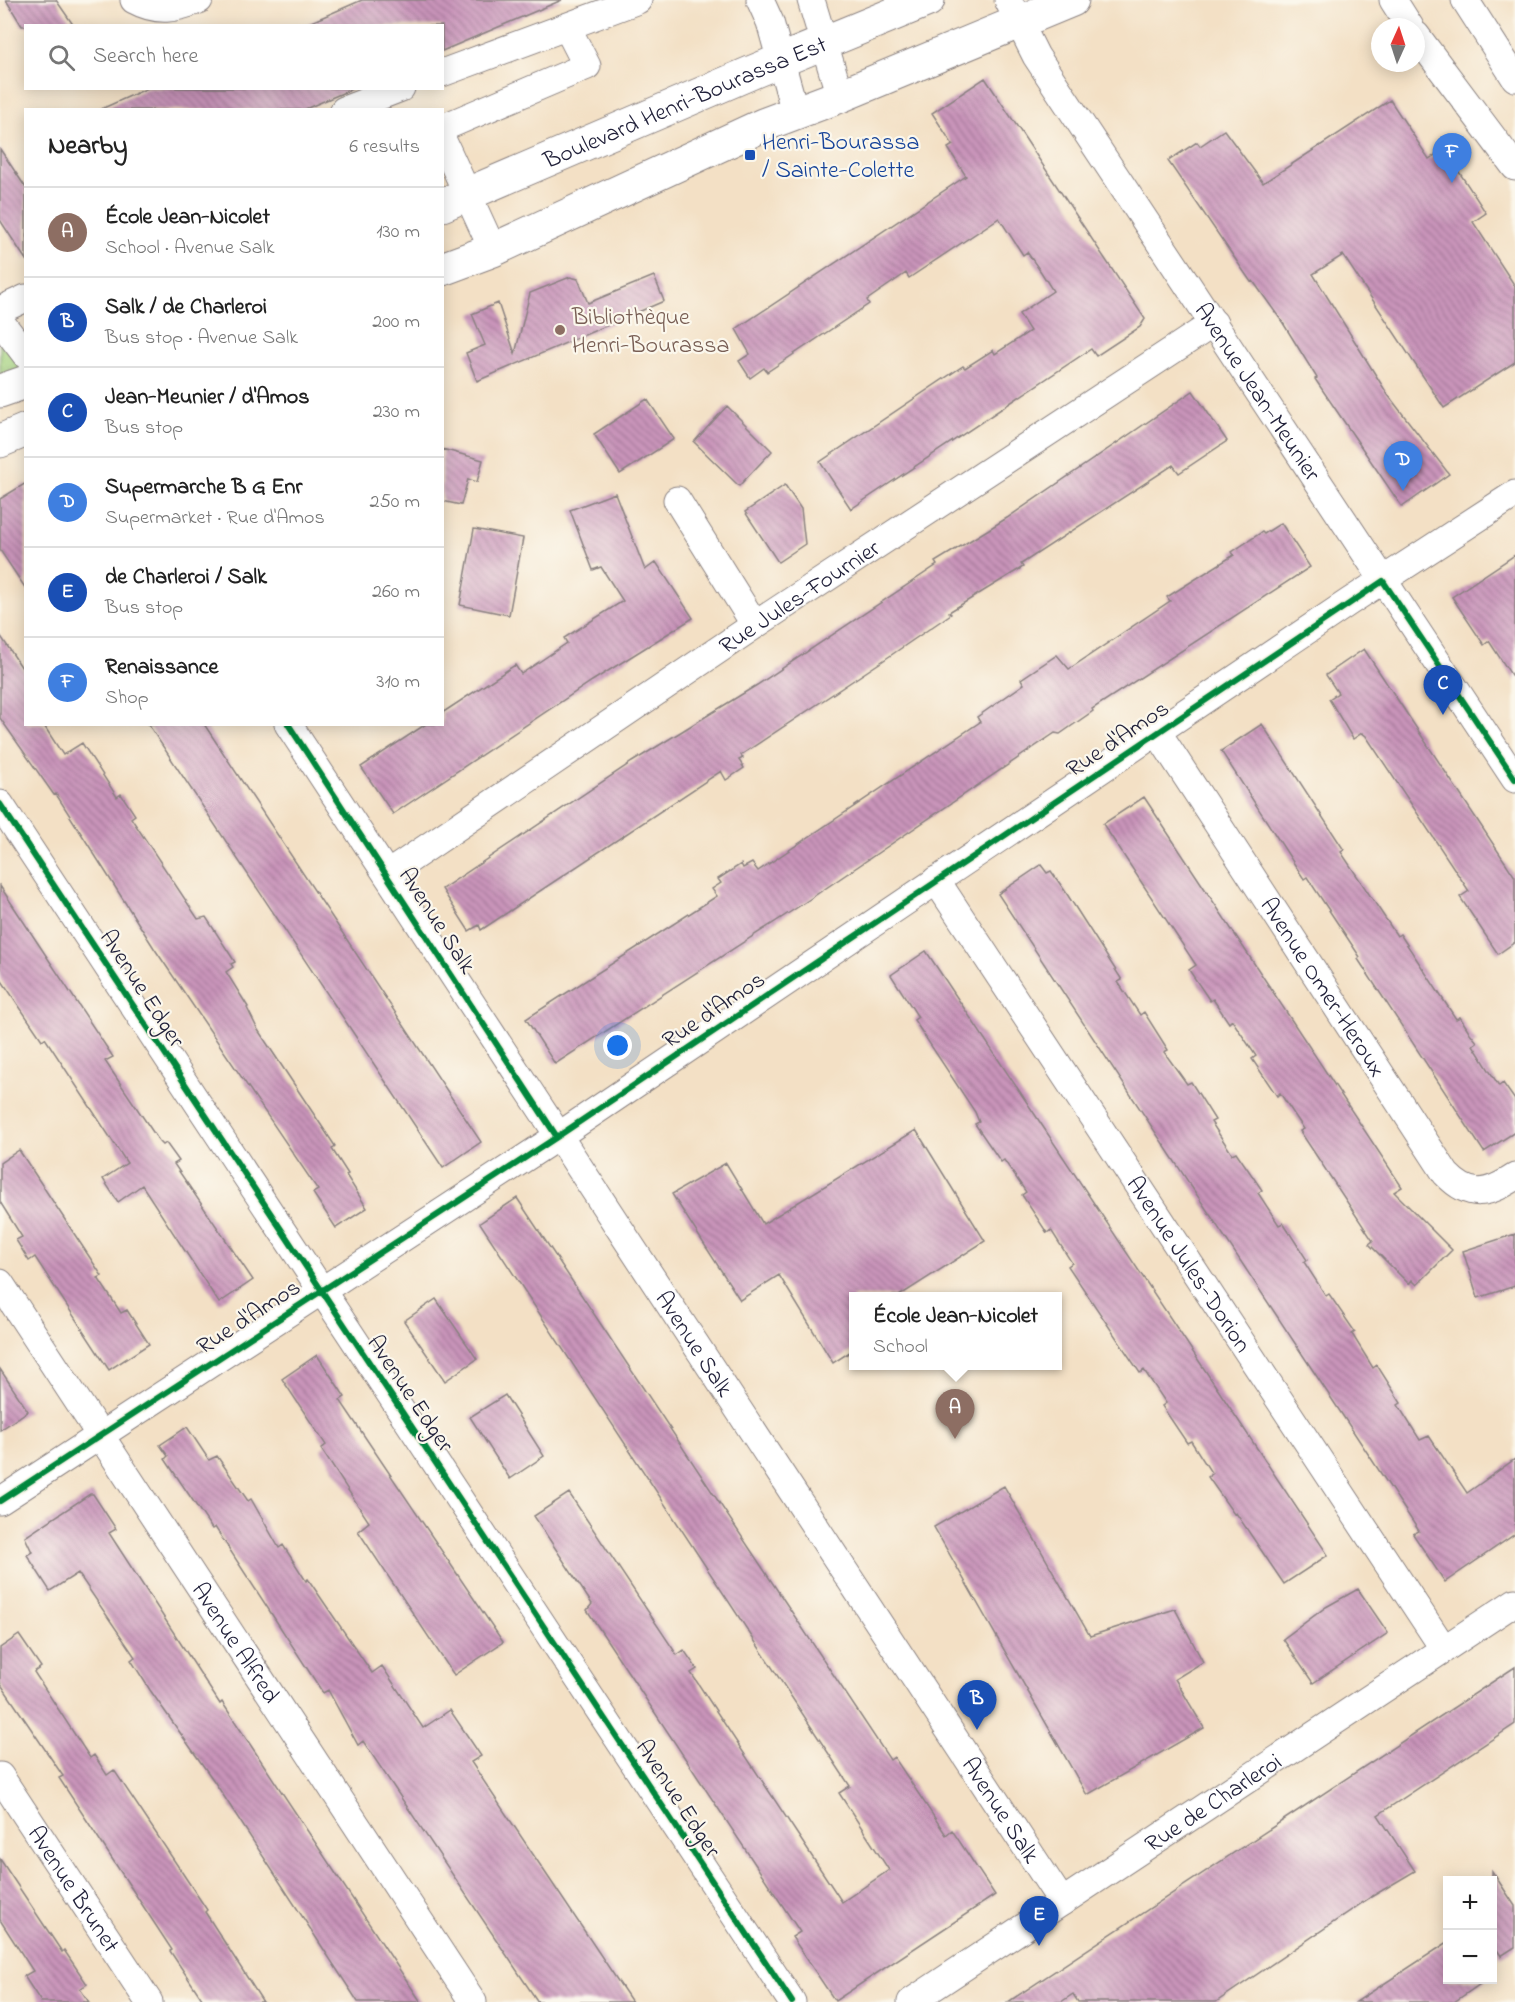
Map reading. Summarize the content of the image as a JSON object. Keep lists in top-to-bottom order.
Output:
{
  "streets": {
    "main road": ["Boulevard Henri-Bourassa Est"],
    "street": [
      "Avenue Jean-Meunier",
      "Rue Jules-Fournier",
      "Rue d'Amos",
      "Avenue Salk",
      "Avenue Omer-Heroux",
      "Avenue Edger",
      "Avenue Jules-Dorion",
      "Avenue Alfred",
      "Rue de Charleroi",
      "Avenue Brunet"
    ]
  },
  "crossings": [
    ["Avenue Jean-Meunier", "Rue Jules-Fournier"],
    ["Avenue Jean-Meunier", "Rue d'Amos"],
    ["Rue Jules-Fournier", "Avenue Salk"],
    ["Rue d'Amos", "Avenue Salk"],
    ["Rue d'Amos", "Avenue Omer-Heroux"],
    ["Rue d'Amos", "Avenue Edger"],
    ["Rue d'Amos", "Avenue Jules-Dorion"],
    ["Rue d'Amos", "Avenue Alfred"],
    ["Avenue Salk", "Rue de Charleroi"],
    ["Avenue Jules-Dorion", "Rue de Charleroi"]
  ],
  "places": {
    "transit": ["Henri-Bourassa / Sainte-Colette"],
    "other": ["Bibliothèque Henri-Bourassa"]
  },
  "north": "top",
  "page": {
    "search": "Search here",
    "heading": ["Nearby", "6 results"],
    "pins": [
      "F",
      "D",
      "C",
      "A",
      "B",
      "E"
    ],
    "list": [
      {
        "mark": "A",
        "name": "École Jean-Nicolet",
        "note": "School · Avenue Salk",
        "value": "130 m"
      },
      {
        "mark": "B",
        "name": "Salk / de Charleroi",
        "note": "Bus stop · Avenue Salk",
        "value": "200 m"
      },
      {
        "mark": "C",
        "name": "Jean-Meunier / d'Amos",
        "note": "Bus stop",
        "value": "230 m"
      },
      {
        "mark": "D",
        "name": "Supermarche B G Enr",
        "note": "Supermarket · Rue d'Amos",
        "value": "250 m"
      },
      {
        "mark": "E",
        "name": "de Charleroi / Salk",
        "note": "Bus stop",
        "value": "260 m"
      },
      {
        "mark": "F",
        "name": "Renaissance",
        "note": "Shop",
        "value": "310 m"
      }
    ],
    "popup": ["École Jean-Nicolet", "School"],
    "map_buttons": ["+", "−"]
  }
}
